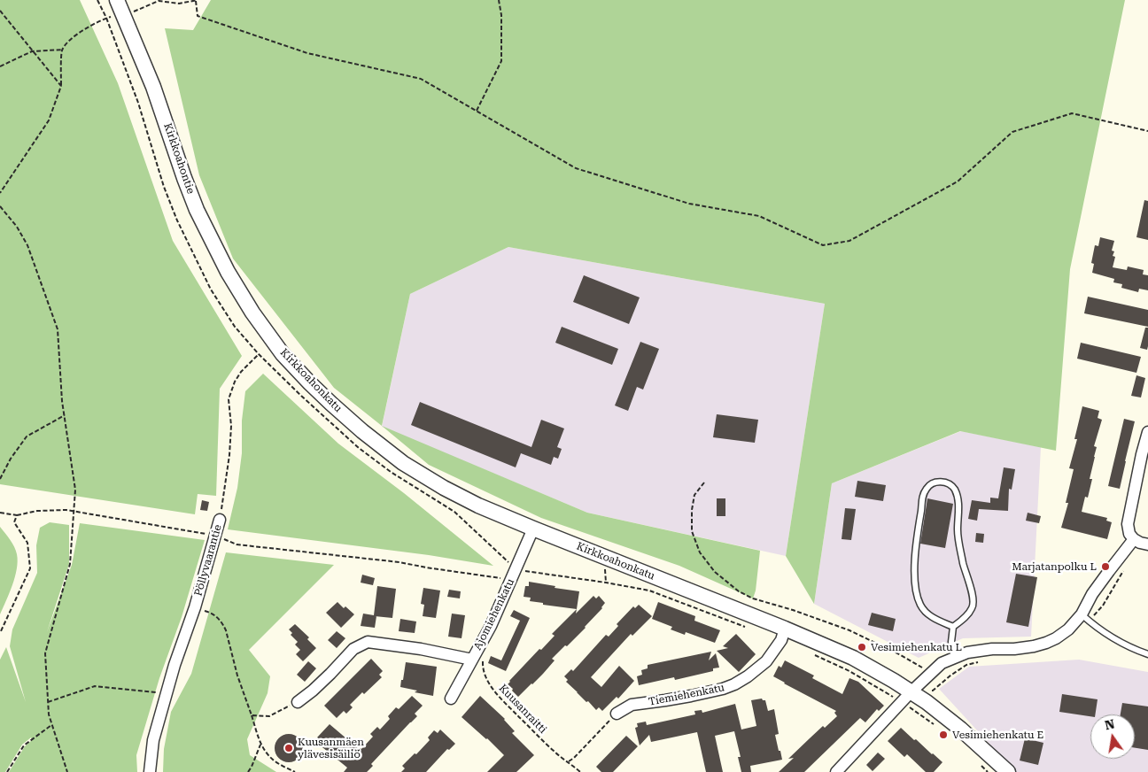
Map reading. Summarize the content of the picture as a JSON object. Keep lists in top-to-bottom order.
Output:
{
  "streets": {
    "street": [
      "Kirkkoahontie",
      "Kirkkoahonkatu",
      "Pöllyvaarantie",
      "Ajomiehenkatu",
      "Tiemiehenkatu"
    ],
    "path": ["Kuusanraitti"]
  },
  "crossings": [
    ["Kirkkoahontie", "Kirkkoahonkatu"],
    ["Kirkkoahonkatu", "Ajomiehenkatu"],
    ["Kirkkoahonkatu", "Tiemiehenkatu"],
    ["Ajomiehenkatu", "Kuusanraitti"]
  ],
  "places": [
    "Marjatanpolku L",
    "Vesimiehenkatu L",
    "Vesimiehenkatu E",
    "Kuusanmäen ylävesisäiliö"
  ],
  "north": "top"
}
